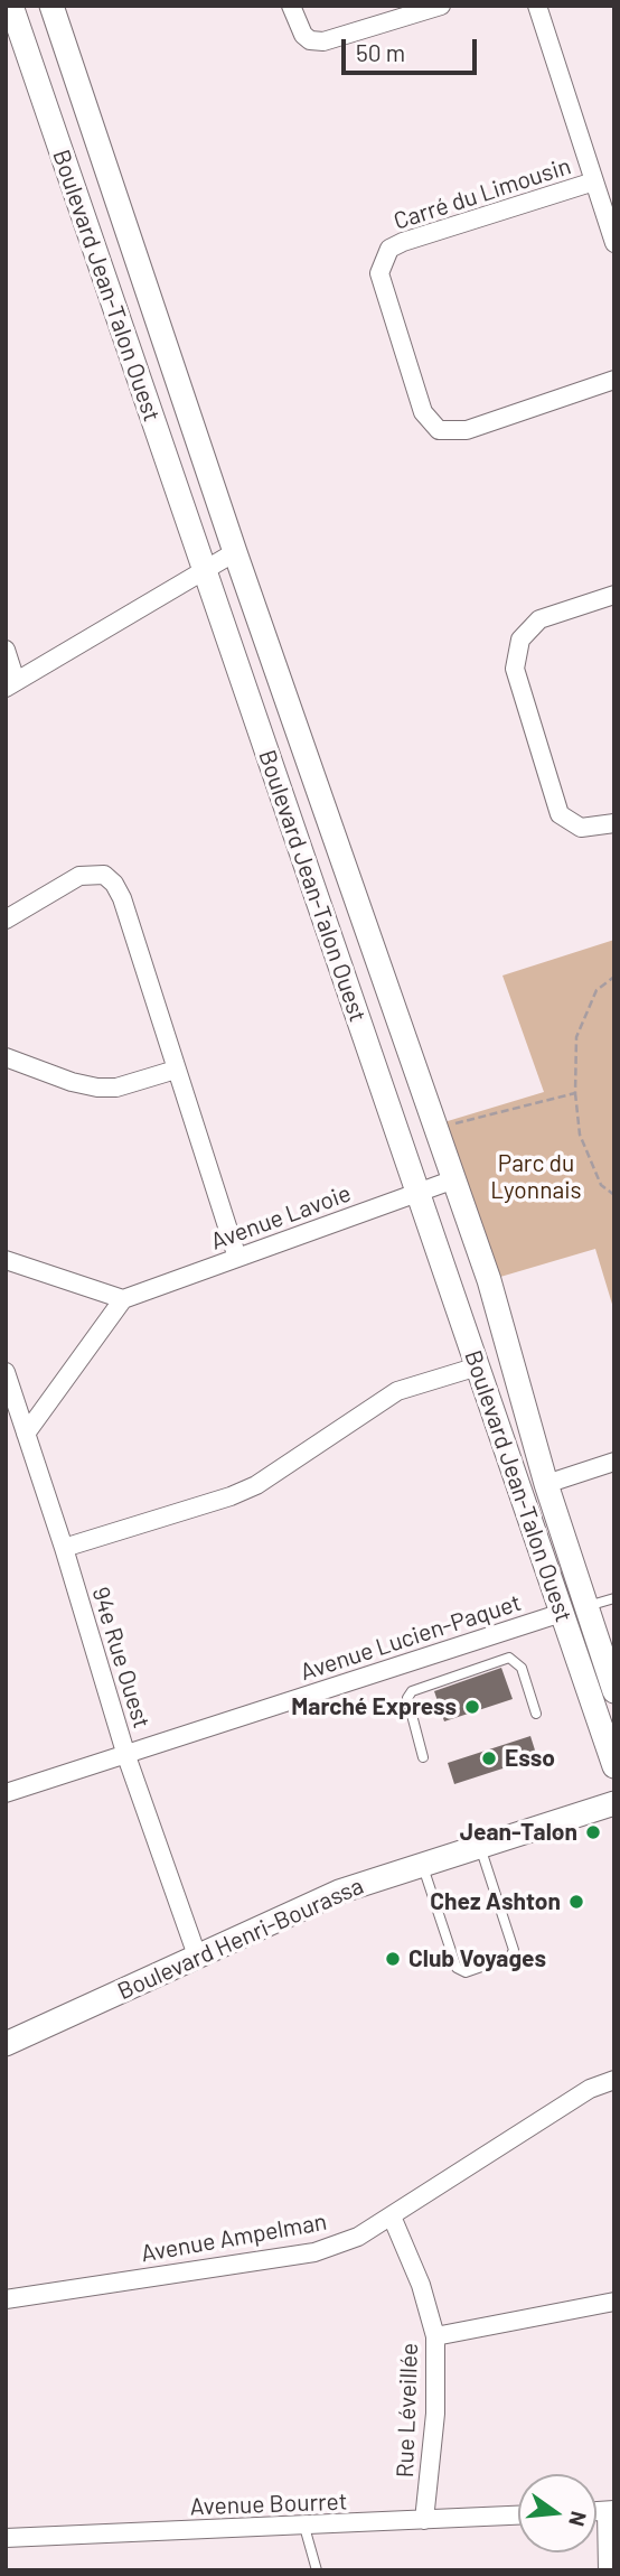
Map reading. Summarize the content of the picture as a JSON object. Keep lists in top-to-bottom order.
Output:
{
  "streets": {
    "street": [
      "Carré du Limousin",
      "Boulevard Jean-Talon Ouest",
      "Avenue Lavoie",
      "Avenue Lucien-Paquet",
      "94e Rue Ouest",
      "Boulevard Henri-Bourassa",
      "Avenue Ampelman",
      "Rue Léveillée",
      "Avenue Bourret"
    ]
  },
  "crossings": [
    ["Boulevard Jean-Talon Ouest", "Avenue Lavoie"],
    ["Boulevard Jean-Talon Ouest", "Avenue Lucien-Paquet"],
    ["Avenue Lucien-Paquet", "94e Rue Ouest"],
    ["94e Rue Ouest", "Boulevard Henri-Bourassa"],
    ["Avenue Ampelman", "Rue Léveillée"],
    ["Rue Léveillée", "Avenue Bourret"]
  ],
  "parks": ["Parc du Lyonnais"],
  "places": [
    "Marché Express",
    "Esso",
    "Jean-Talon",
    "Chez Ashton",
    "Club Voyages"
  ],
  "scale_bar": "50 m",
  "north": "right"
}
